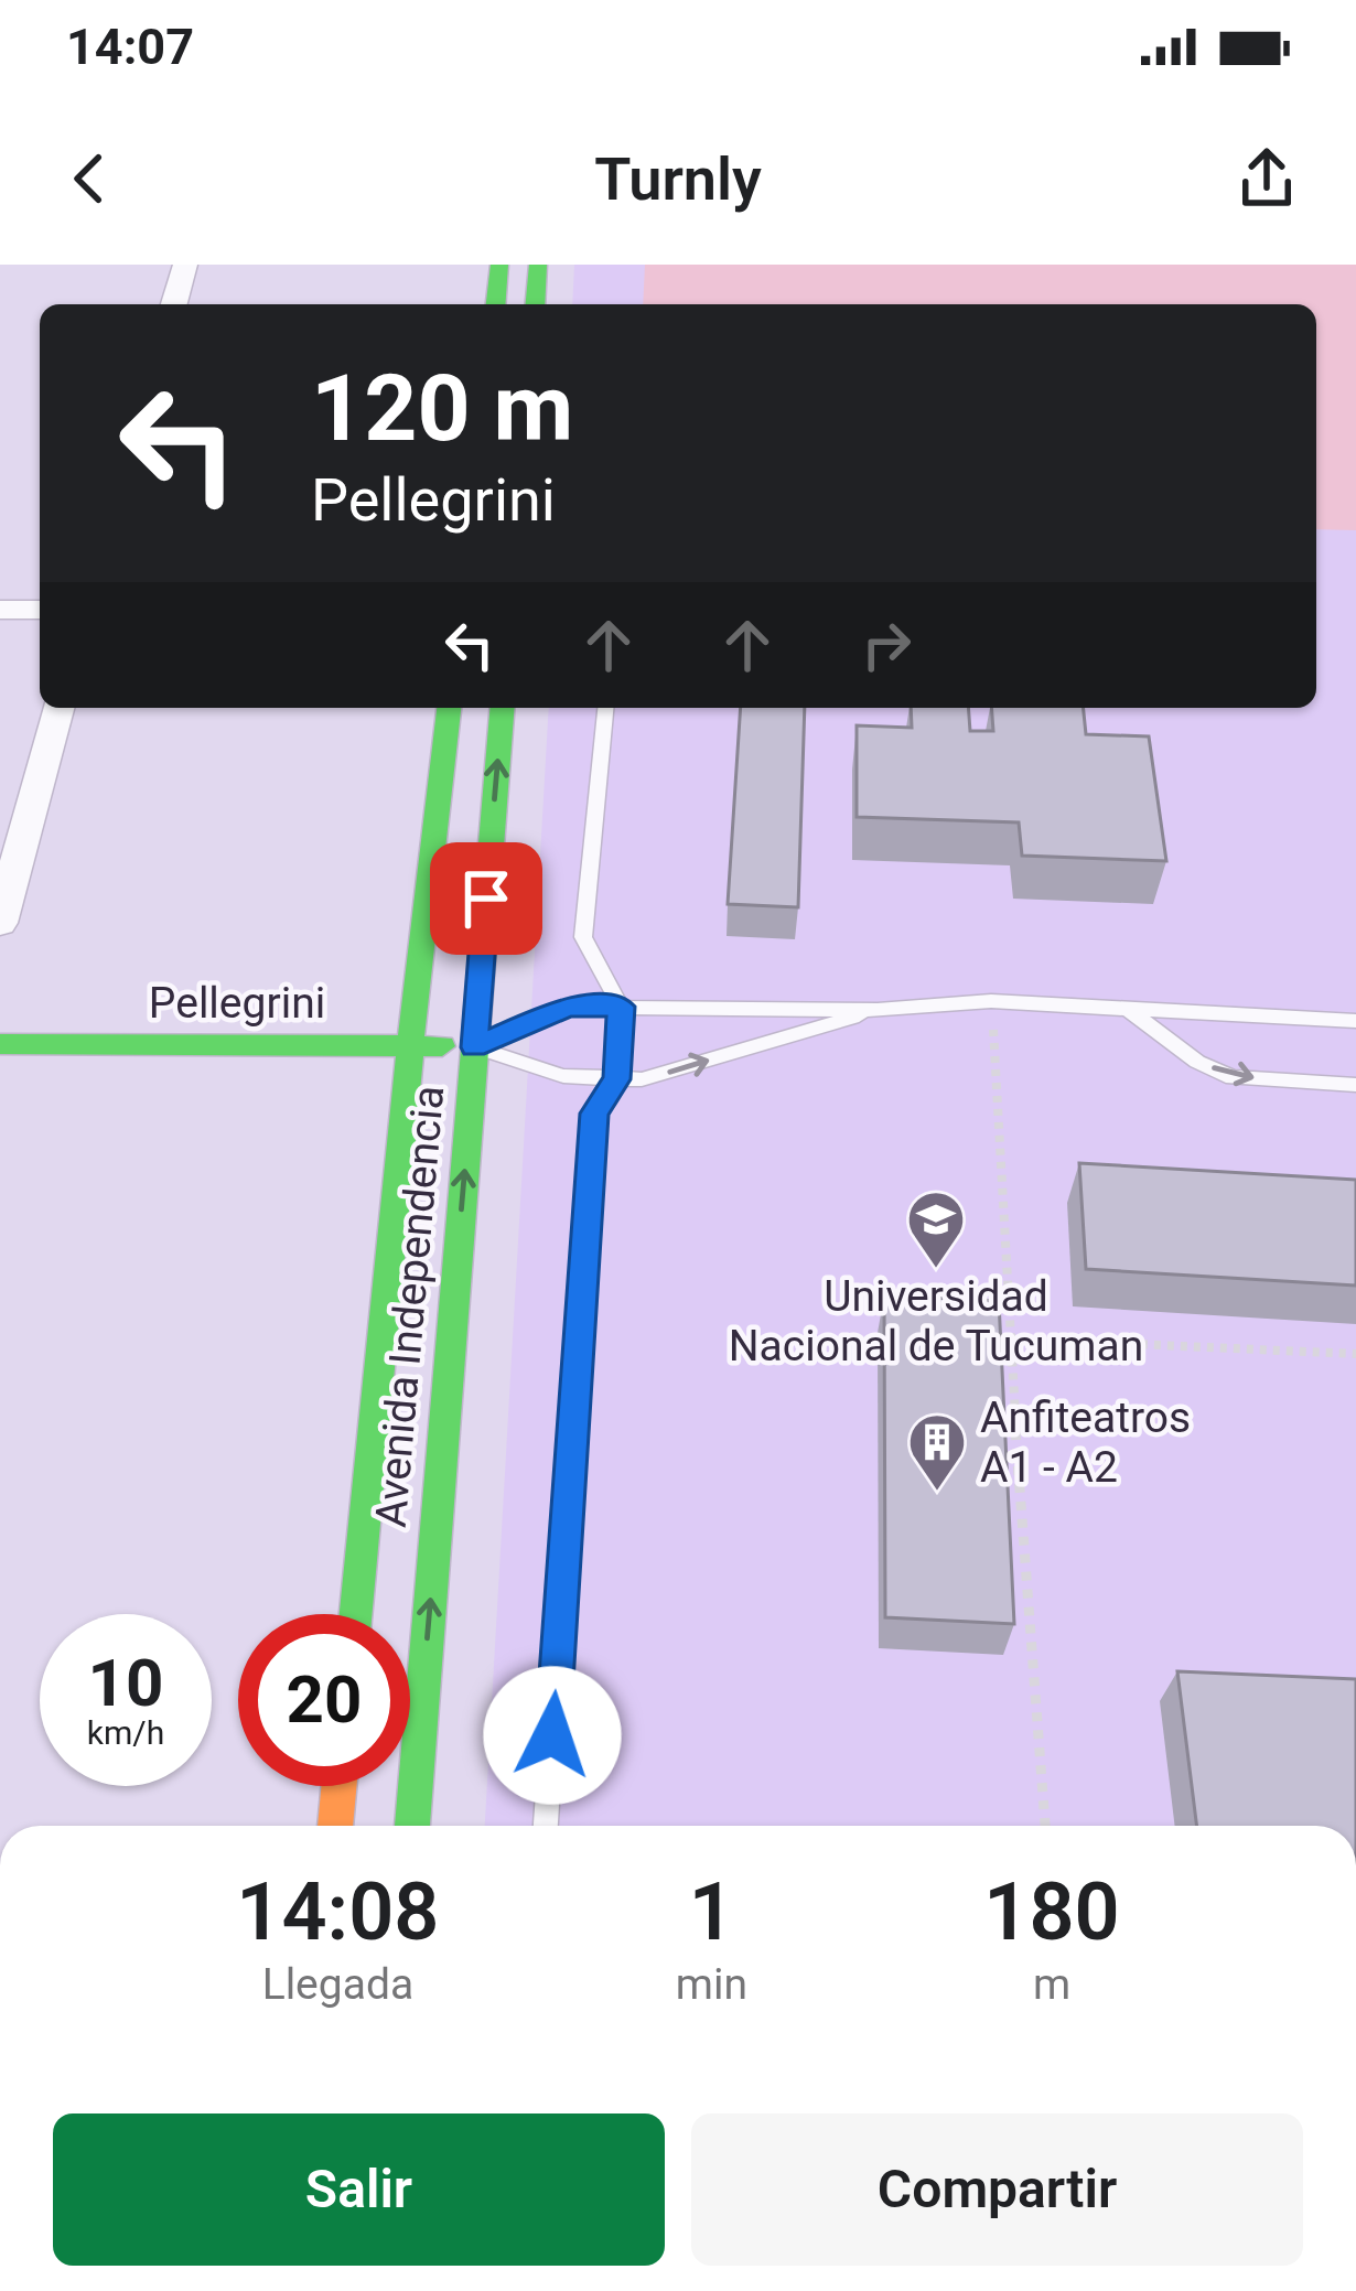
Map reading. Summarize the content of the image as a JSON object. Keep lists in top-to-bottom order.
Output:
{
  "streets": {
    "main road": ["Pellegrini", "Avenida Independencia"]
  },
  "crossings": [
    ["Pellegrini", "Avenida Independencia"]
  ],
  "places": {
    "school or university": ["Universidad Nacional de Tucuman"],
    "building": ["Anfiteatros A1 - A2"]
  },
  "page": {
    "status": "14:07",
    "header": "Turnly",
    "turn": ["120 m", "Pellegrini"],
    "speed": "10 km/h",
    "limit": "20",
    "eta": [
      "14:08",
      "Llegada",
      "1",
      "min",
      "180",
      "m"
    ],
    "buttons": ["Salir", "Compartir"]
  }
}
